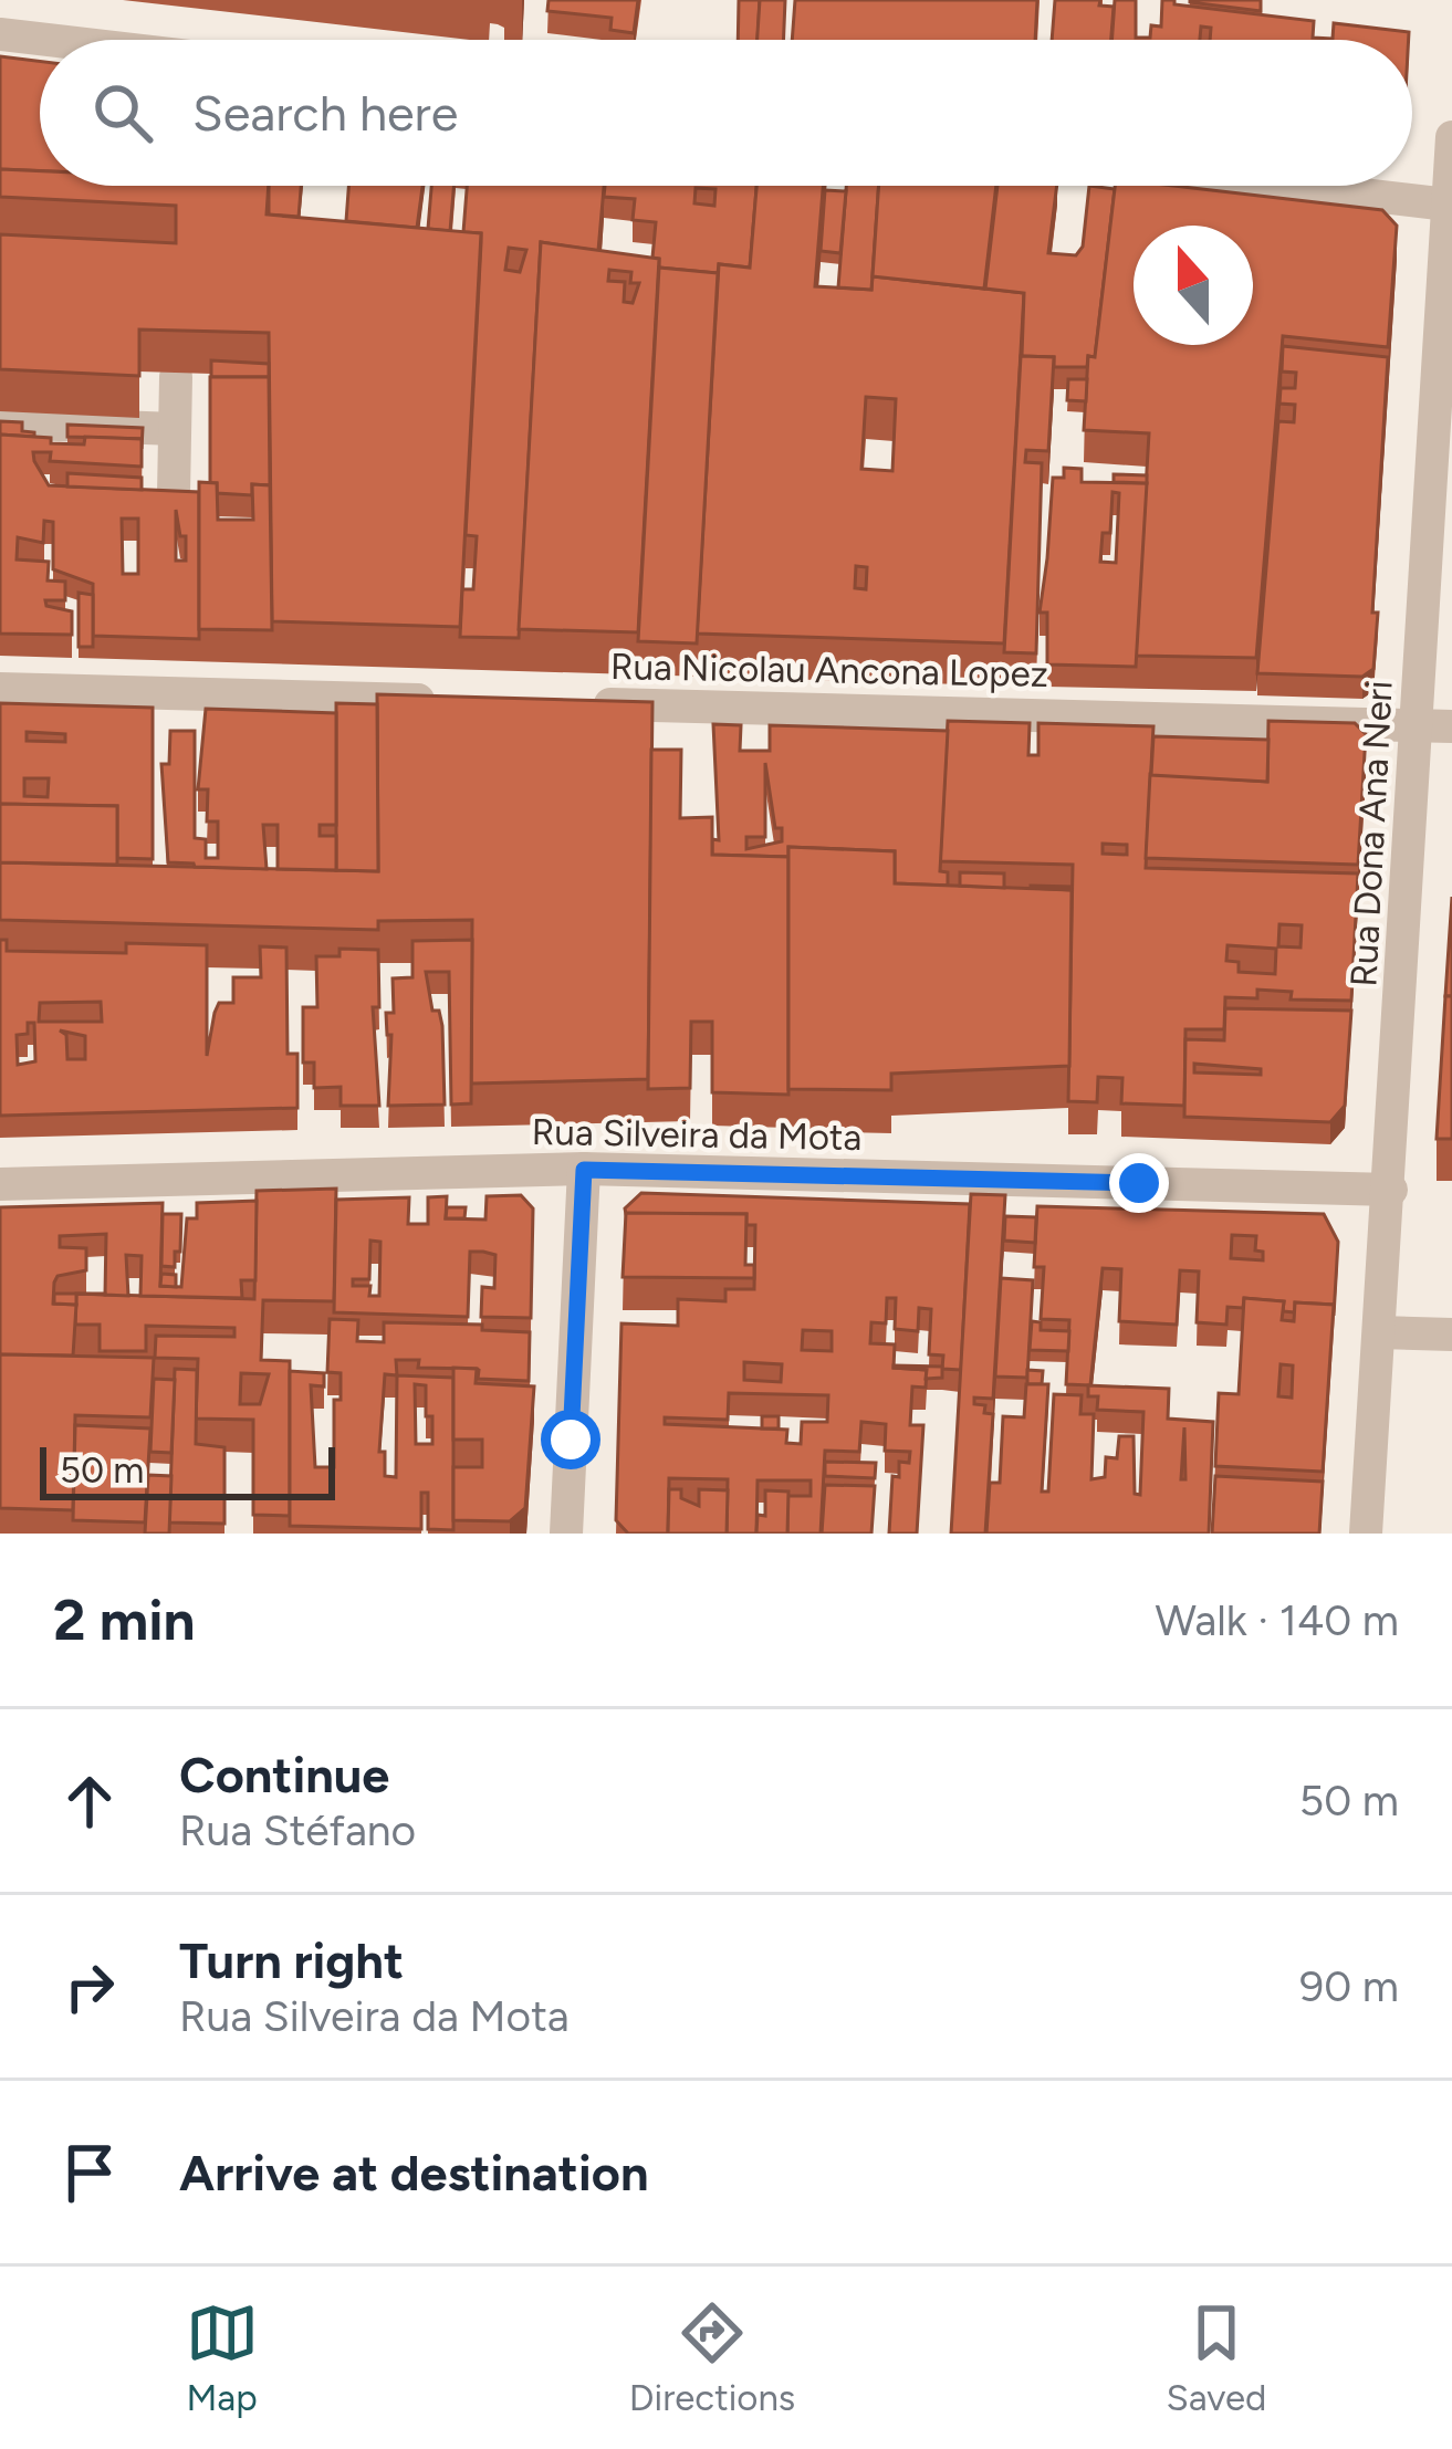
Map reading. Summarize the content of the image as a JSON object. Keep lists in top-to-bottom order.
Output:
{
  "streets": {
    "street": ["Rua Nicolau Ancona Lopez", "Rua Dona Ana Neri", "Rua Silveira da Mota"]
  },
  "crossings": [
    ["Rua Nicolau Ancona Lopez", "Rua Dona Ana Neri"],
    ["Rua Dona Ana Neri", "Rua Silveira da Mota"]
  ],
  "scale_bar": "50 m",
  "north": "top",
  "page": {
    "search": "Search here",
    "scale": "50 m",
    "heading": ["2 min", "Walk · 140 m"],
    "list": [
      ["Continue", "Rua Stéfano", "50 m"],
      ["Turn right", "Rua Silveira da Mota", "90 m"],
      "Arrive at destination"
    ],
    "nav": ["Map", "Directions", "Saved"]
  }
}
